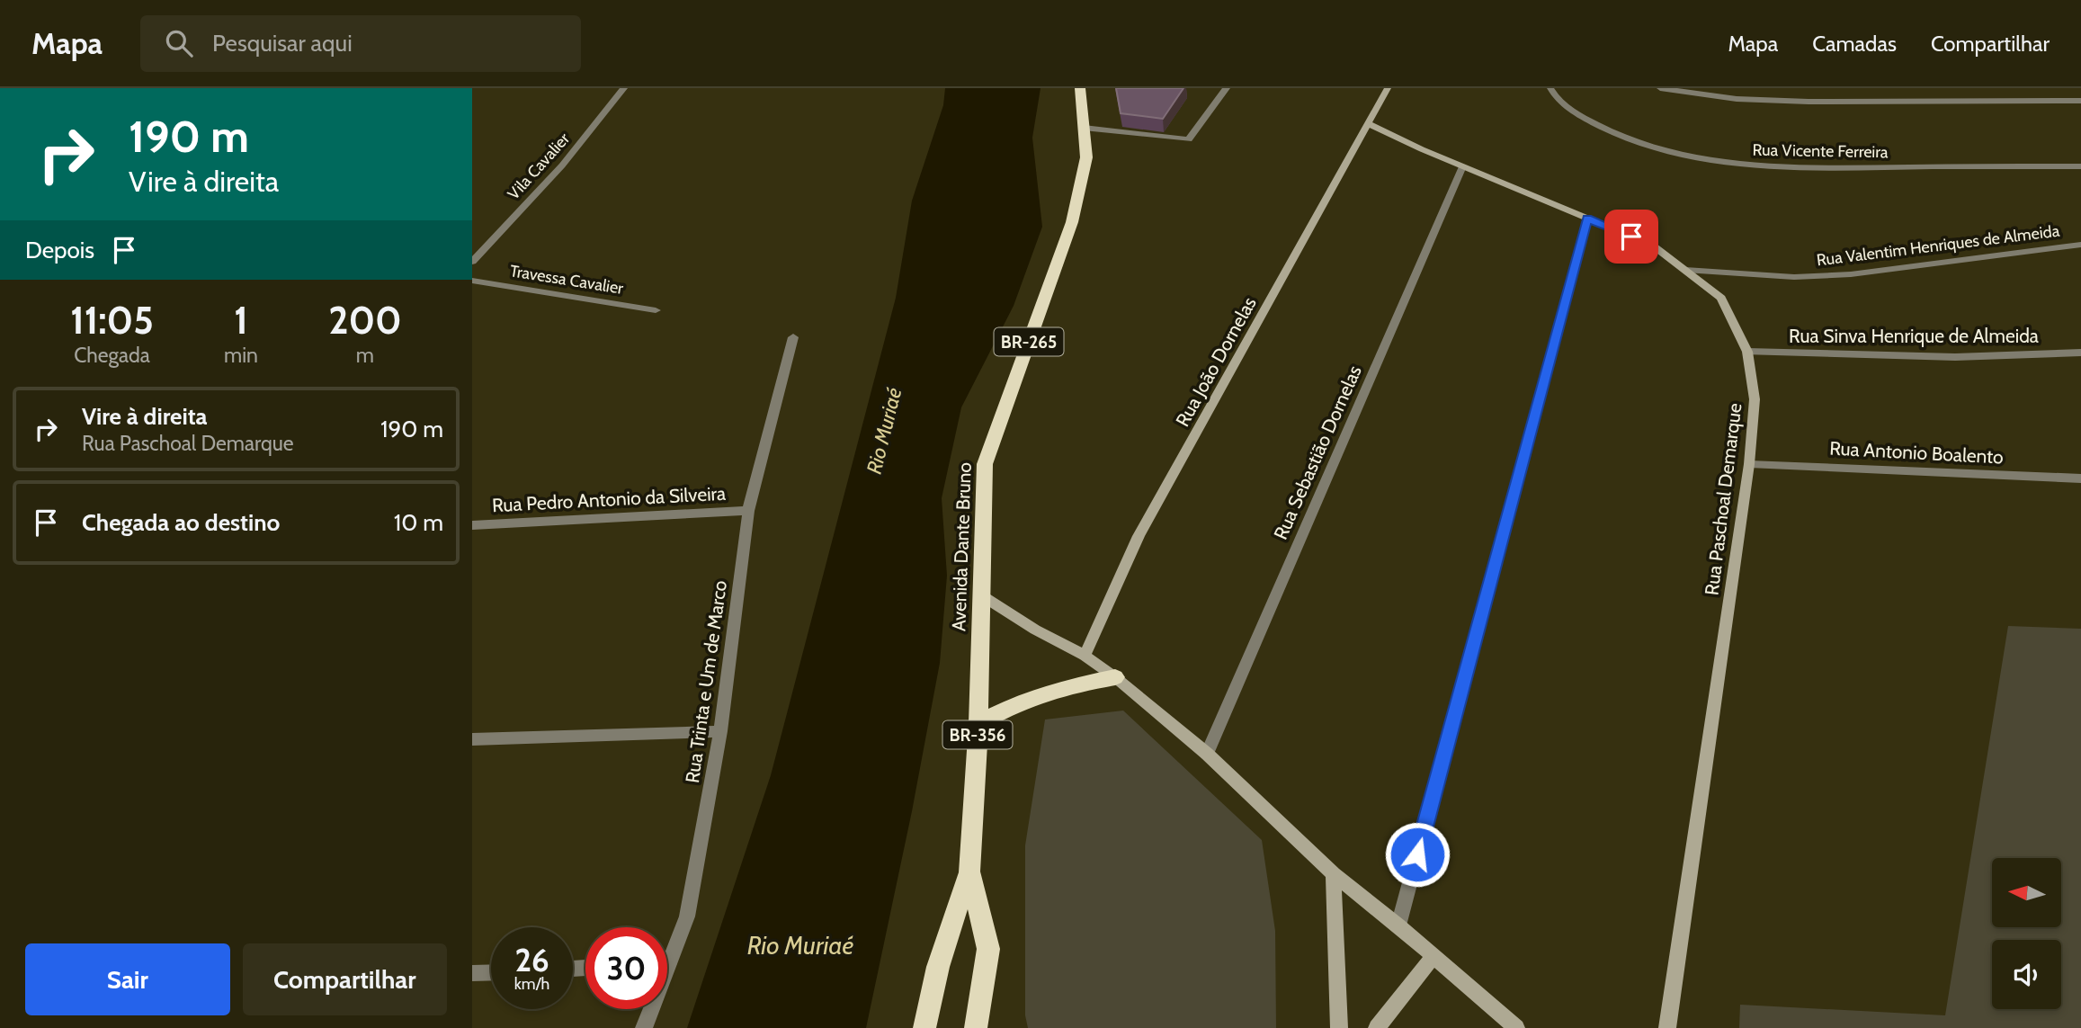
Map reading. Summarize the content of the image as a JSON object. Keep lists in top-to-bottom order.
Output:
{
  "streets": {
    "highway": ["BR-265", "Avenida Dante Bruno", "BR-356"],
    "main road": ["Rua João Dornelas", "Rua Paschoal Demarque"],
    "street": [
      "Rua Vicente Ferreira",
      "Vila Cavalier",
      "Rua Valentim Henriques de Almeida",
      "Travessa Cavalier",
      "Rua Sinva Henrique de Almeida",
      "Rua Sebastião Dornelas",
      "Rua Antonio Boalento",
      "Rua Pedro Antonio da Silveira",
      "Rua Trinta e Um de Marco"
    ]
  },
  "crossings": [
    ["Rua Valentim Henriques de Almeida", "Rua Paschoal Demarque"],
    ["Rua Sinva Henrique de Almeida", "Rua Paschoal Demarque"],
    ["Rua João Dornelas", "Rua Paschoal Demarque"],
    ["Rua Sebastião Dornelas", "Rua Paschoal Demarque"],
    ["Rua Antonio Boalento", "Rua Paschoal Demarque"],
    ["Rua Pedro Antonio da Silveira", "Rua Trinta e Um de Marco"]
  ],
  "water": ["Rio Muriaé"],
  "north": "left",
  "page": {
    "header": "Mapa",
    "search": "Pesquisar aqui",
    "nav": ["Mapa", "Camadas", "Compartilhar"],
    "turn": ["190 m", "Vire à direita"],
    "then": "Depois",
    "eta": [
      "11:05",
      "Chegada",
      "1",
      "min",
      "200",
      "m"
    ],
    "list": [
      {
        "name": "Vire à direita",
        "note": "Rua Paschoal Demarque",
        "value": "190 m"
      },
      {
        "name": "Chegada ao destino",
        "value": "10 m"
      }
    ],
    "speed": "26 km/h",
    "limit": "30",
    "buttons": ["Sair", "Compartilhar"]
  }
}
